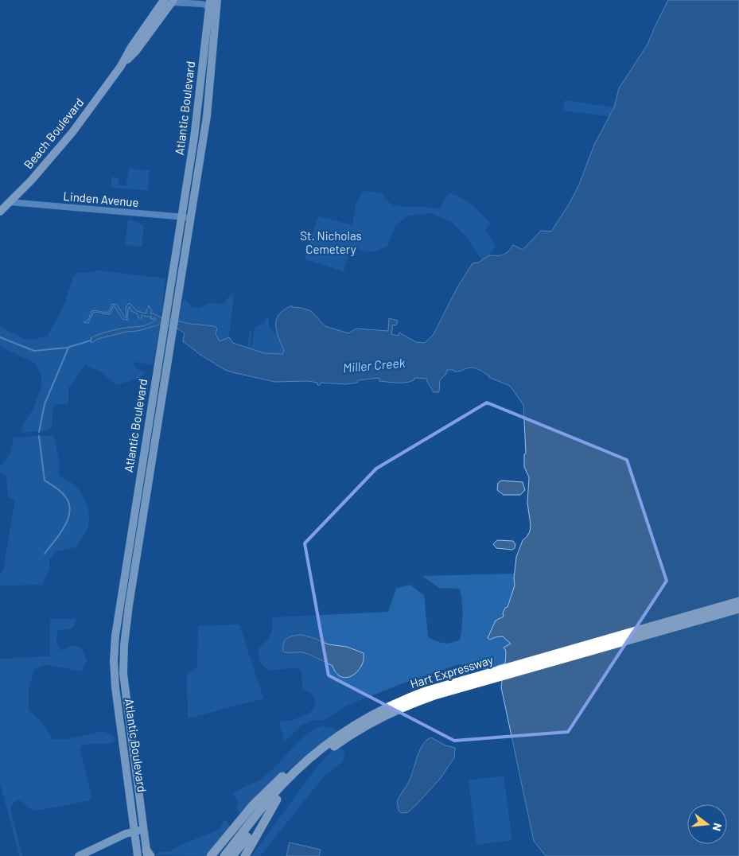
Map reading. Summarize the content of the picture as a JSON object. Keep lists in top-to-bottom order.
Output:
{
  "streets": {
    "highway": ["Beach Boulevard", "Hart Expressway"],
    "main road": ["Atlantic Boulevard"],
    "street": ["Linden Avenue"]
  },
  "crossings": [
    ["Atlantic Boulevard", "Linden Avenue"],
    ["Beach Boulevard", "Linden Avenue"]
  ],
  "water": ["Miller Creek"],
  "parks": ["St. Nicholas Cemetery"],
  "north": "right"
}
